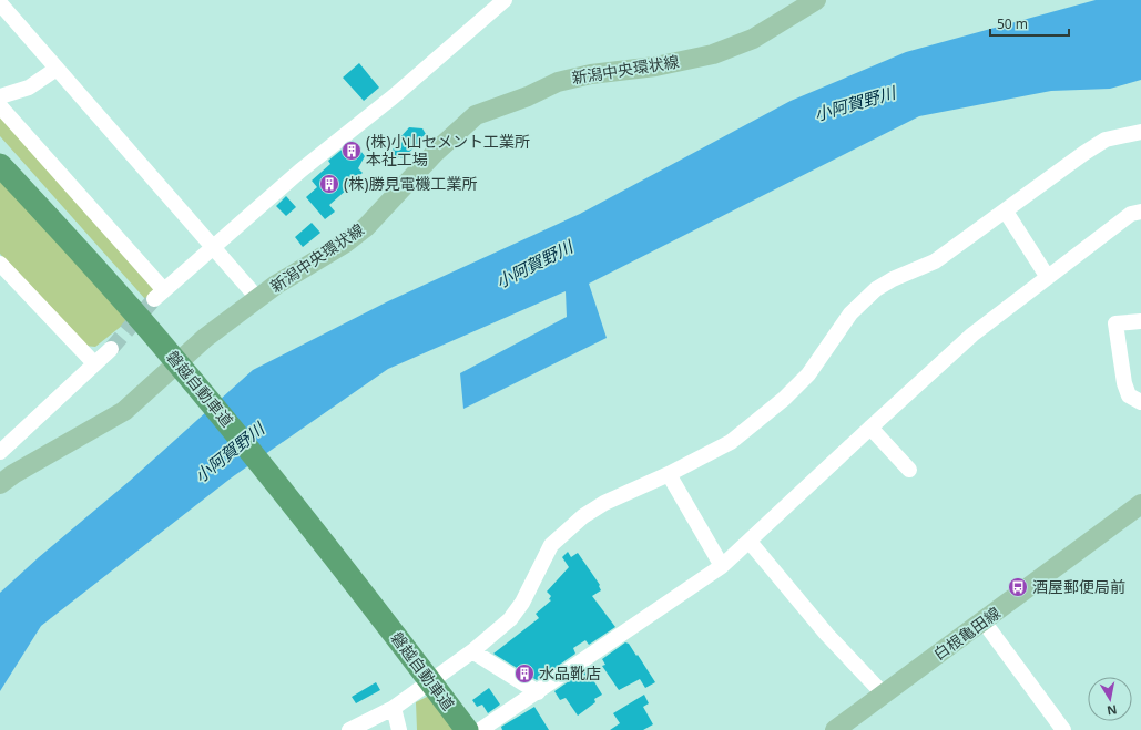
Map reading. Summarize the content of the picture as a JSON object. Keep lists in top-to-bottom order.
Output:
{
  "streets": {
    "highway": ["磐越自動車道"],
    "main road": ["新潟中央環状線", "白根亀田線"]
  },
  "water": ["小阿賀野川"],
  "places": {
    "building": ["(株)小山セメント工業所 本社工場", "(株)勝見電機工業所", "水品靴店"],
    "bus stop": ["酒屋郵便局前"]
  },
  "scale_bar": "50 m",
  "north": "bottom"
}
